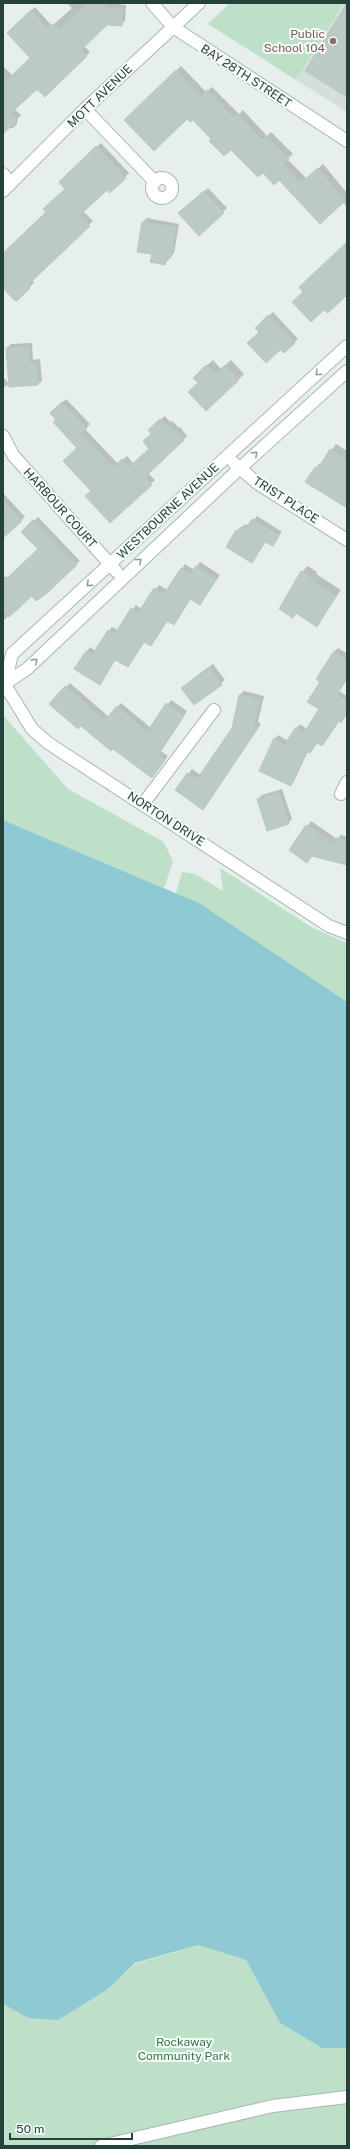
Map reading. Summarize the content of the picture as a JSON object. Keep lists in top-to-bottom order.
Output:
{
  "streets": {
    "street": [
      "BAY 28TH STREET",
      "MOTT AVENUE",
      "TRIST PLACE",
      "HARBOUR COURT",
      "WESTBOURNE AVENUE",
      "NORTON DRIVE"
    ]
  },
  "crossings": [
    ["BAY 28TH STREET", "MOTT AVENUE"],
    ["TRIST PLACE", "WESTBOURNE AVENUE"],
    ["HARBOUR COURT", "WESTBOURNE AVENUE"],
    ["WESTBOURNE AVENUE", "NORTON DRIVE"]
  ],
  "parks": ["Rockaway Community Park"],
  "places": ["Public School 104"],
  "scale_bar": "50 m"
}
